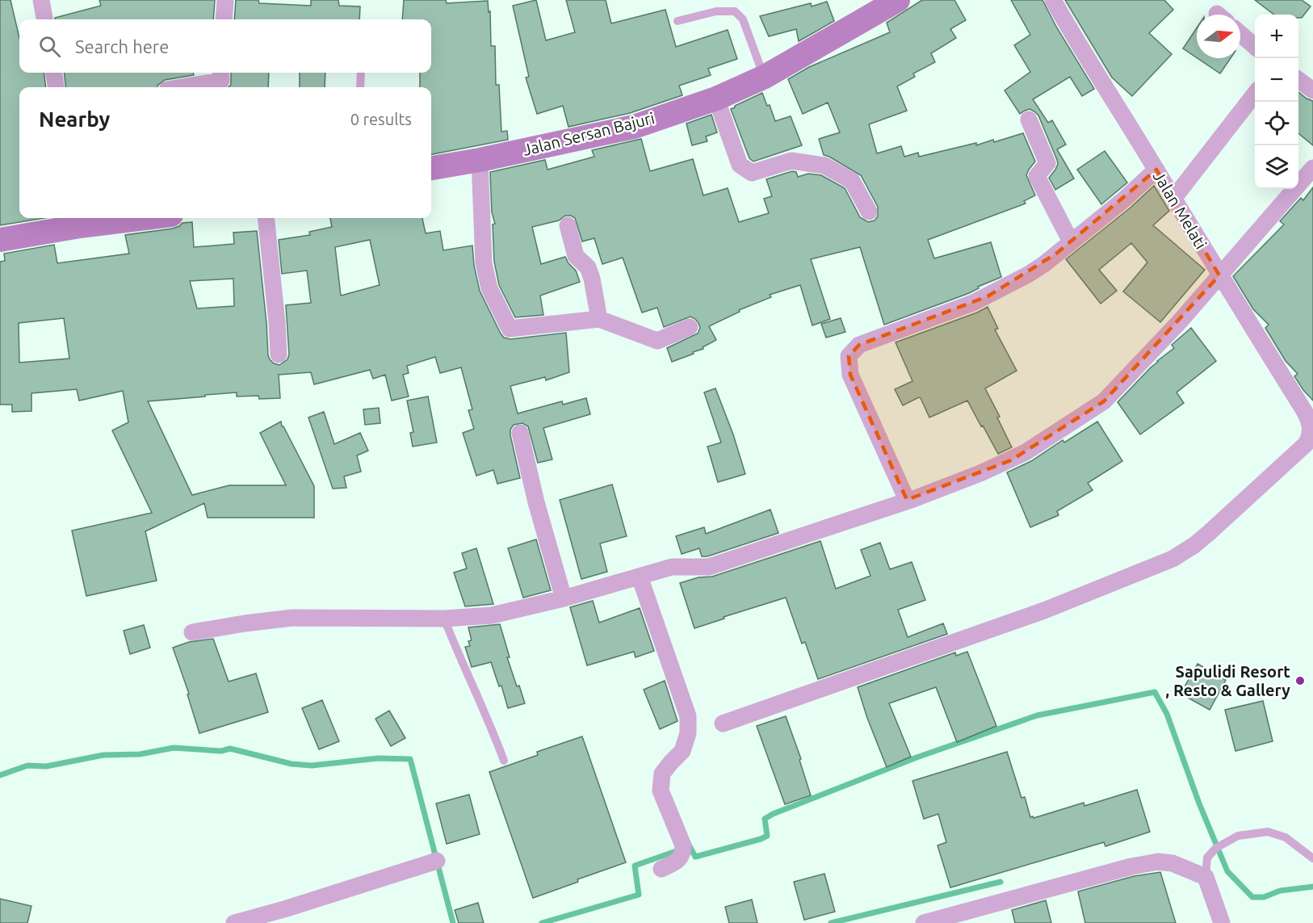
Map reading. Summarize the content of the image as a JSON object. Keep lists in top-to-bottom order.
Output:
{
  "streets": {
    "main road": ["Jalan Sersan Bajuri"],
    "street": ["Jalan Melati"]
  },
  "places": ["Sapulidi Resort , Resto & Gallery"],
  "north": "right",
  "page": {
    "map_buttons": ["+", "−"],
    "search": "Search here",
    "heading": ["Nearby", "0 results"]
  }
}
